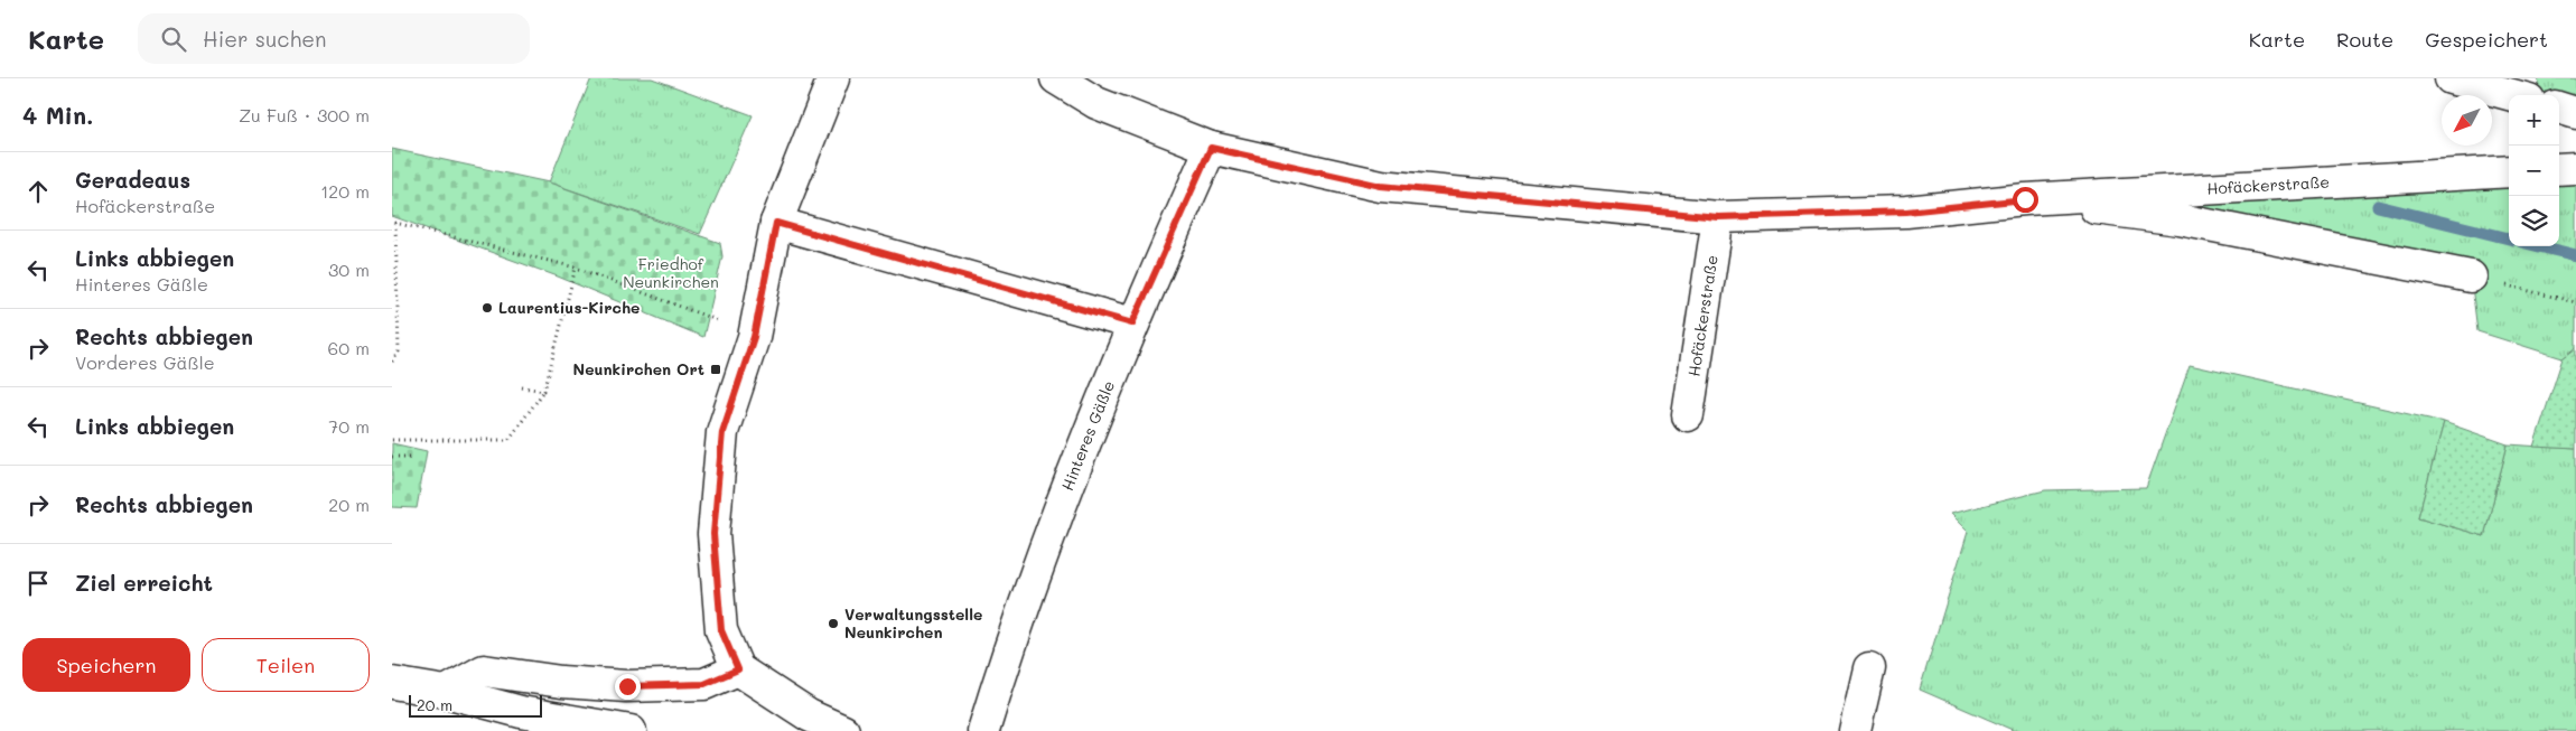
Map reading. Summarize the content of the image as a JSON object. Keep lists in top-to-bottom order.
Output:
{
  "streets": {
    "street": ["Hofäckerstraße", "Hinteres Gäßle"]
  },
  "crossings": [
    ["Hofäckerstraße", "Hinteres Gäßle"]
  ],
  "parks": ["Friedhof Neunkirchen"],
  "places": {
    "other": ["Laurentius-Kirche", "Verwaltungsstelle Neunkirchen"],
    "transit": ["Neunkirchen Ort"]
  },
  "scale_bar": "20 m",
  "north": "bottom left",
  "page": {
    "header": "Karte",
    "search": "Hier suchen",
    "nav": ["Karte", "Route", "Gespeichert"],
    "heading": ["4 Min.", "Zu Fuß · 300 m"],
    "map_buttons": ["+", "−"],
    "list": [
      ["Geradeaus", "Hofäckerstraße", "120 m"],
      ["Links abbiegen", "Hinteres Gäßle", "30 m"],
      ["Rechts abbiegen", "Vorderes Gäßle", "60 m"],
      ["Links abbiegen", "70 m"],
      ["Rechts abbiegen", "20 m"],
      "Ziel erreicht"
    ],
    "buttons": ["Speichern", "Teilen"],
    "scale": "20 m"
  }
}
